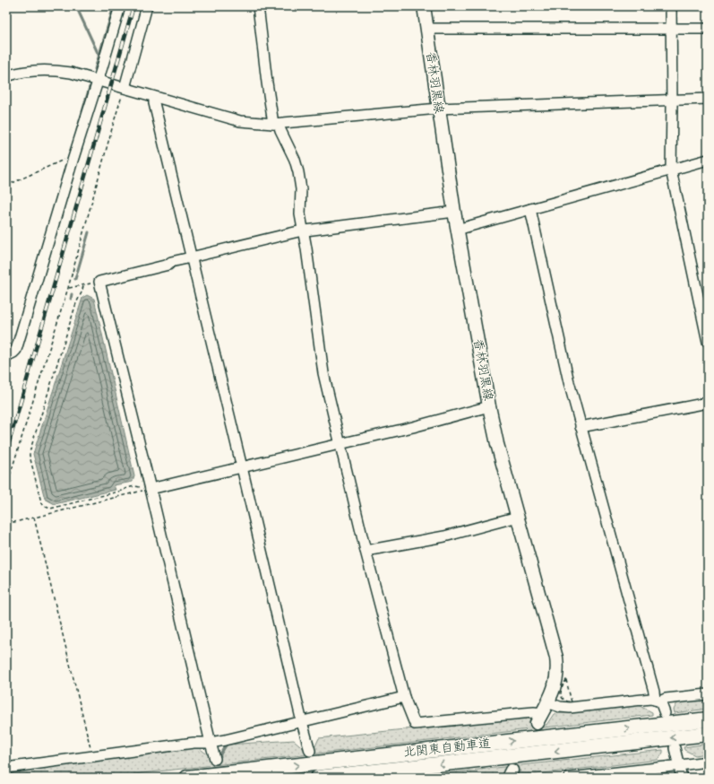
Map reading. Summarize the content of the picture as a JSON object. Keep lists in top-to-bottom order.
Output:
{
  "streets": {
    "highway": ["北関東自動車道"],
    "main road": ["香林羽黒線"]
  }
}
